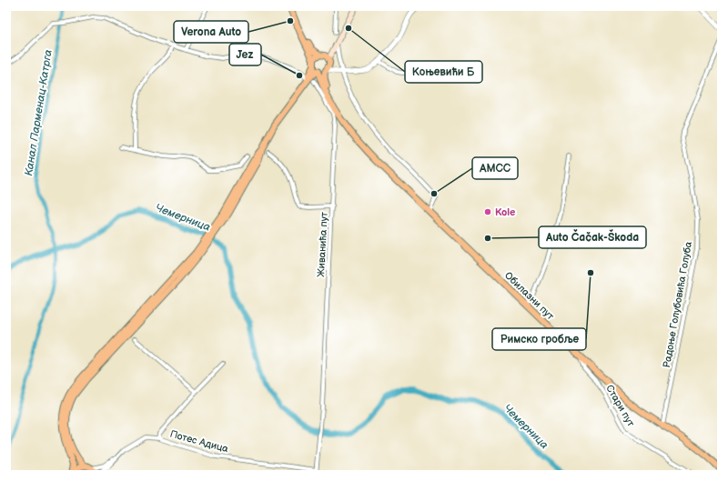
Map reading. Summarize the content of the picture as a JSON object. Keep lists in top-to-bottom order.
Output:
{
  "streets": {
    "main road": ["Обилазни пут"],
    "street": [
      "Живанића пут",
      "Радоње Голубовића Голуба",
      "Стари пут",
      "Потес Адица"
    ]
  },
  "crossings": [
    ["Живанића пут", "Обилазни пут"],
    ["Живанића пут", "Потес Адица"],
    ["Обилазни пут", "Радоње Голубовића Голуба"],
    ["Обилазни пут", "Стари пут"]
  ],
  "water": ["Канал Парменац-Катрга", "Чемерница"],
  "places": [
    "Verona Auto",
    "Коњевићи Б",
    "Jez",
    "АМСС",
    "Kole",
    "Auto Čačak-Škoda",
    "Римско гробље"
  ]
}
